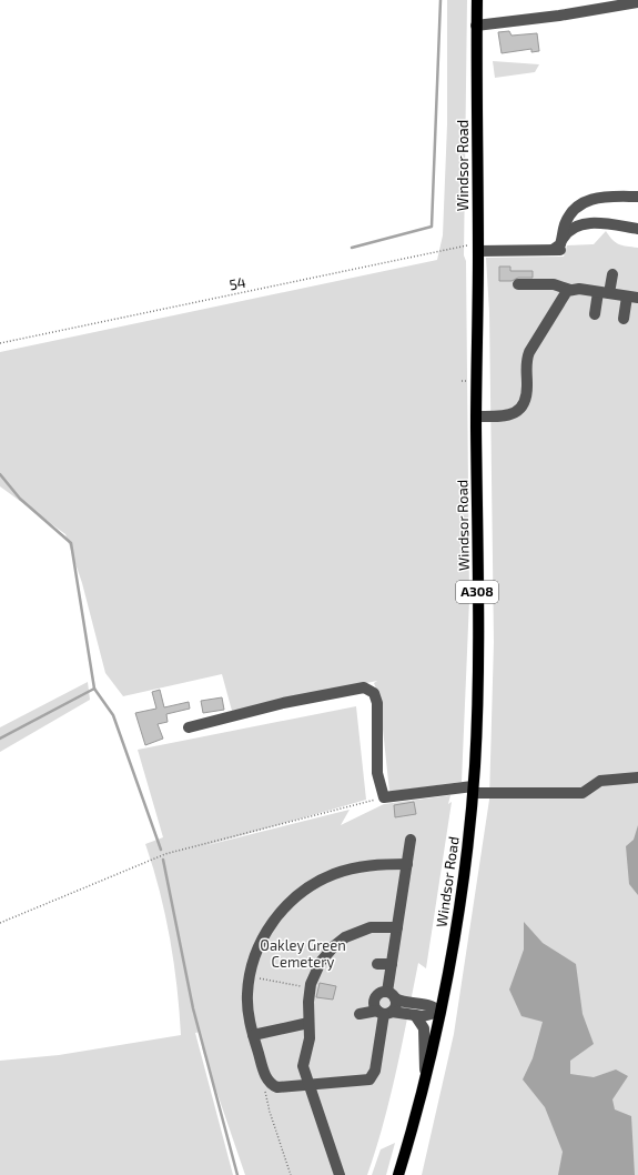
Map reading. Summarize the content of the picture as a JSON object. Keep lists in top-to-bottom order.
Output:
{
  "streets": {
    "main road": ["Windsor Road", "A308"],
    "path": ["54"]
  },
  "crossings": [
    ["Windsor Road", "54"]
  ],
  "parks": ["Oakley Green Cemetery"]
}
